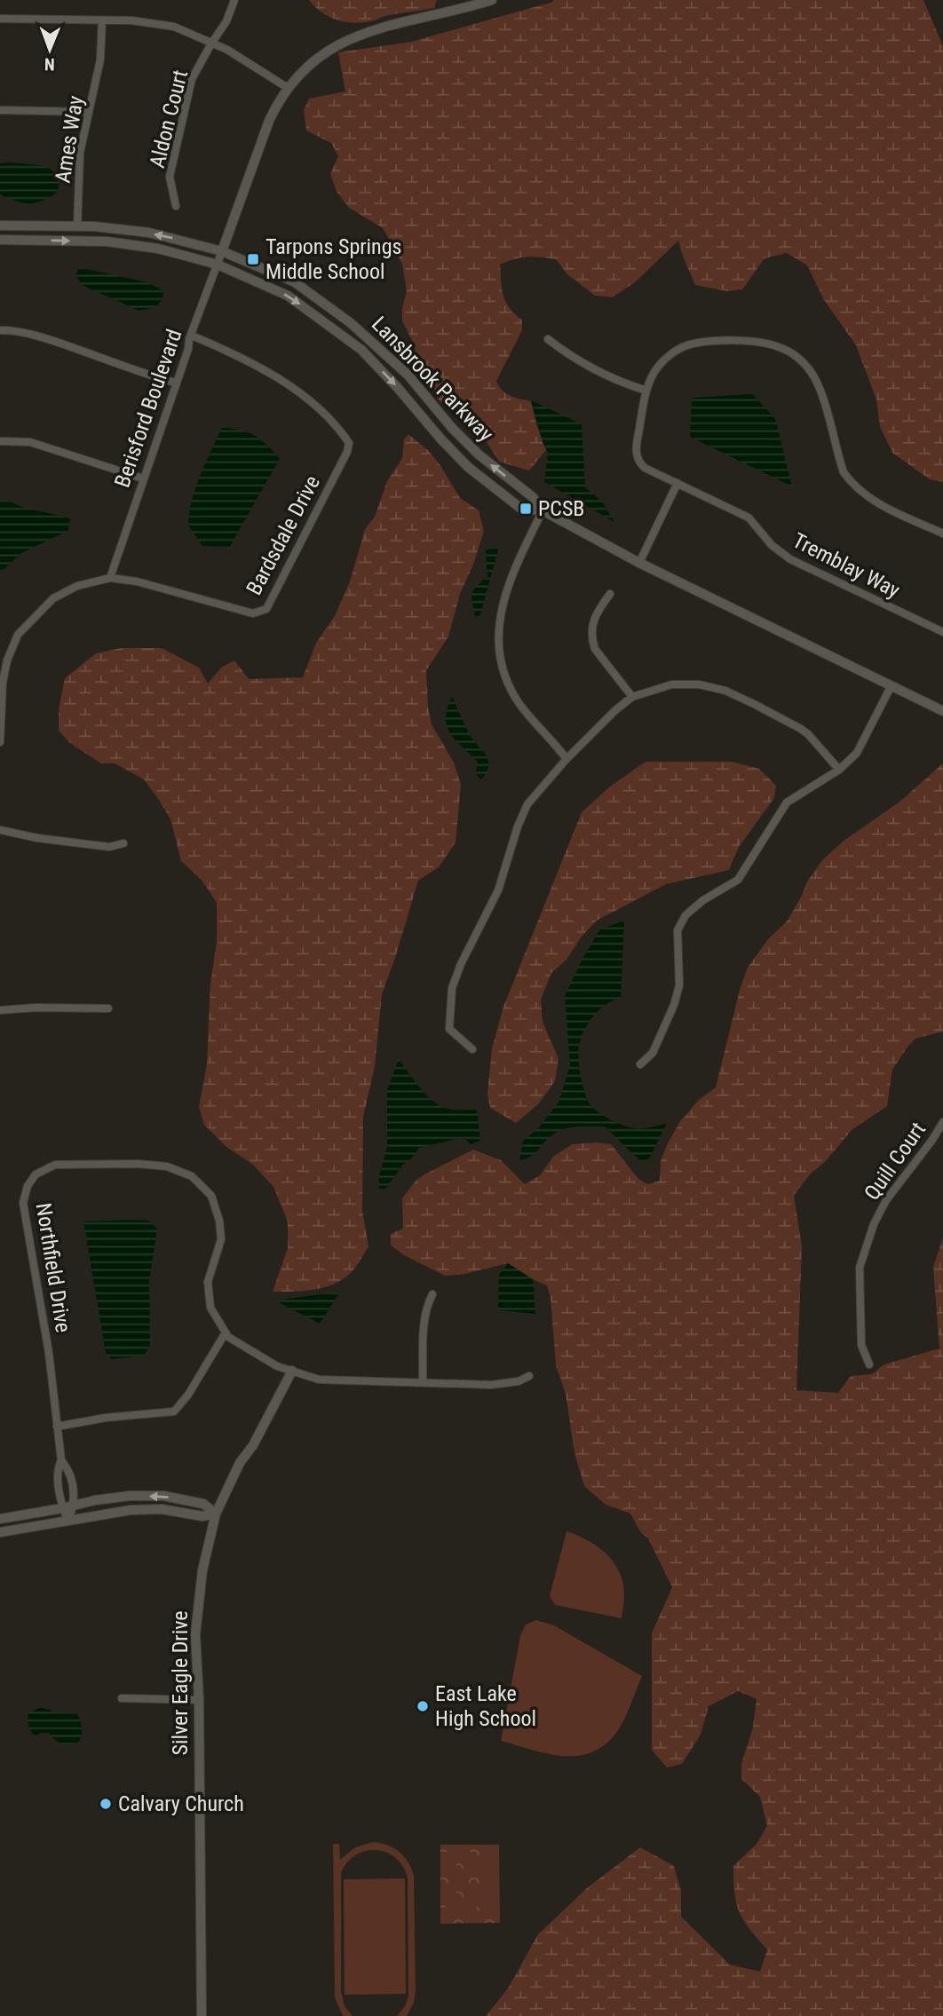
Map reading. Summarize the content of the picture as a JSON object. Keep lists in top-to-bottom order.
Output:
{
  "streets": {
    "street": [
      "Aldon Court",
      "Ames Way",
      "Lansbrook Parkway",
      "Berisford Boulevard",
      "Bardsdale Drive",
      "Tremblay Way",
      "Quill Court",
      "Northfield Drive",
      "Silver Eagle Drive"
    ]
  },
  "crossings": [
    ["Ames Way", "Lansbrook Parkway"],
    ["Lansbrook Parkway", "Berisford Boulevard"],
    ["Berisford Boulevard", "Bardsdale Drive"],
    ["Northfield Drive", "Silver Eagle Drive"]
  ],
  "places": {
    "transit": ["Tarpons Springs Middle School", "PCSB"],
    "other": ["East Lake High School", "Calvary Church"]
  },
  "north": "bottom"
}
